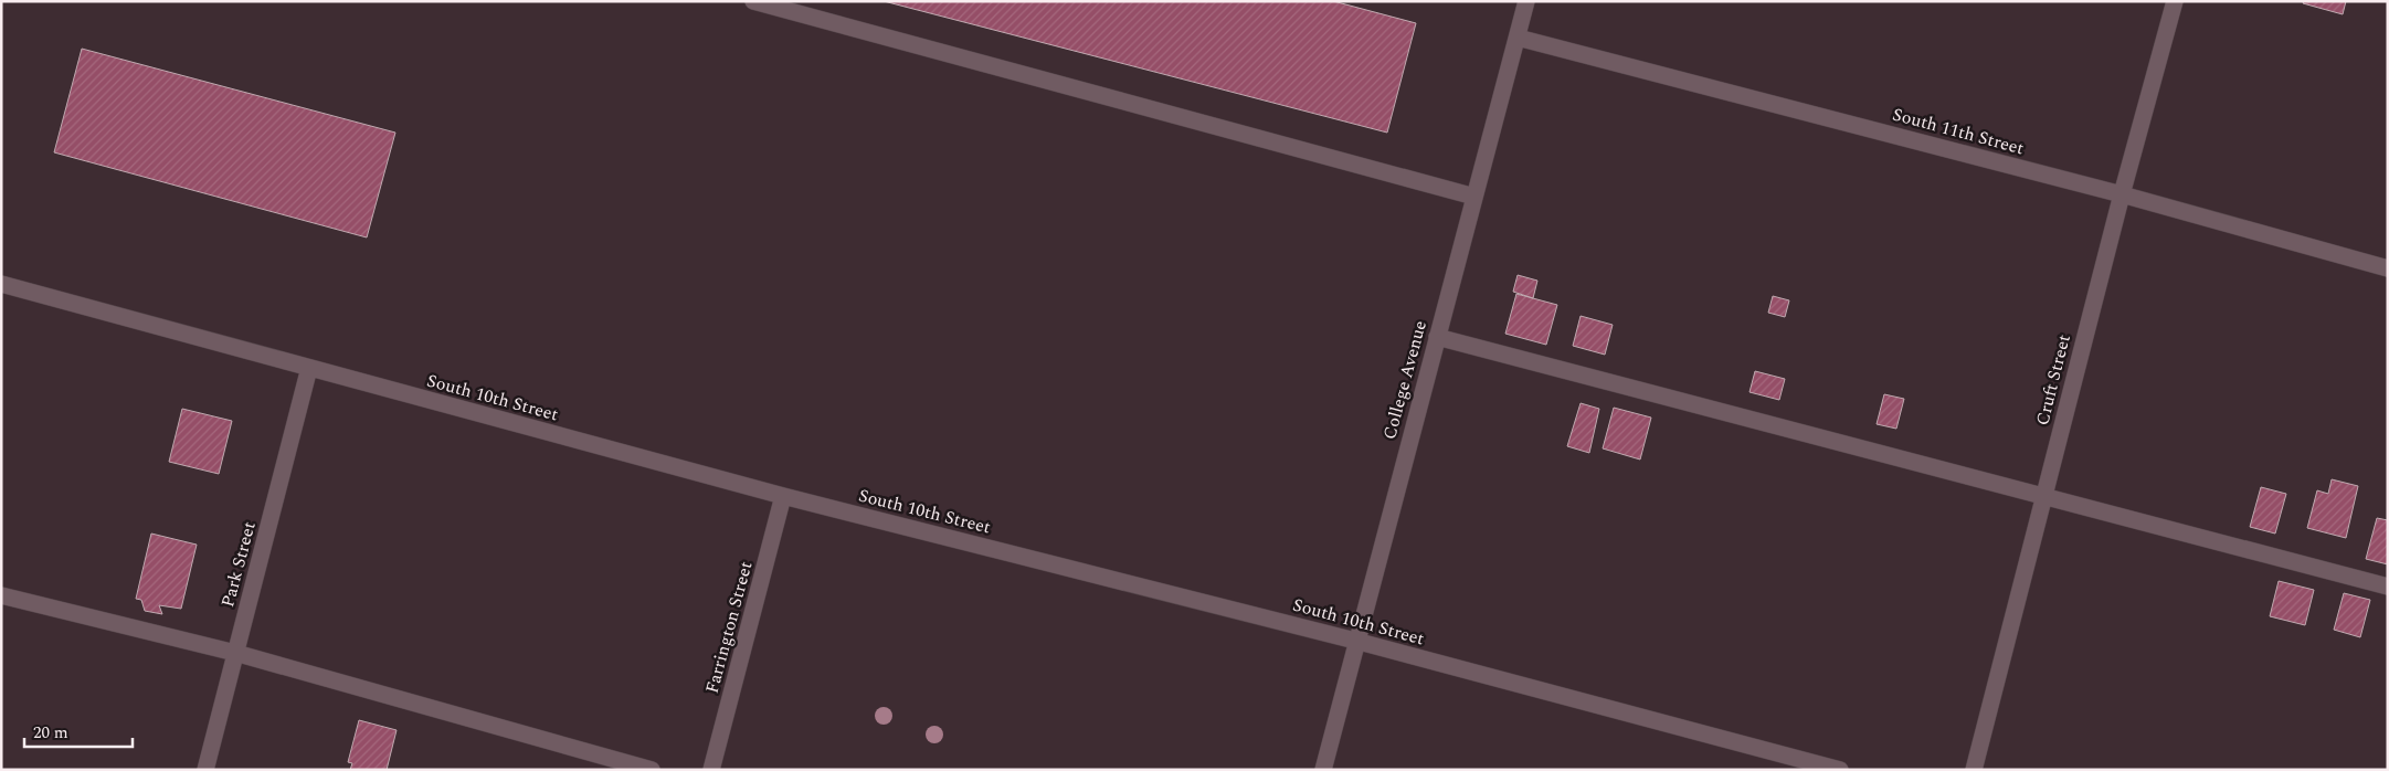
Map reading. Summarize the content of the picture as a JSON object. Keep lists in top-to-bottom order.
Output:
{
  "streets": {
    "street": [
      "South 11th Street",
      "College Avenue",
      "Cruft Street",
      "South 10th Street",
      "Park Street",
      "Farrington Street"
    ]
  },
  "crossings": [
    ["South 11th Street", "College Avenue"],
    ["South 11th Street", "Cruft Street"],
    ["College Avenue", "South 10th Street"],
    ["South 10th Street", "Park Street"],
    ["South 10th Street", "Farrington Street"]
  ],
  "scale_bar": "20 m"
}
